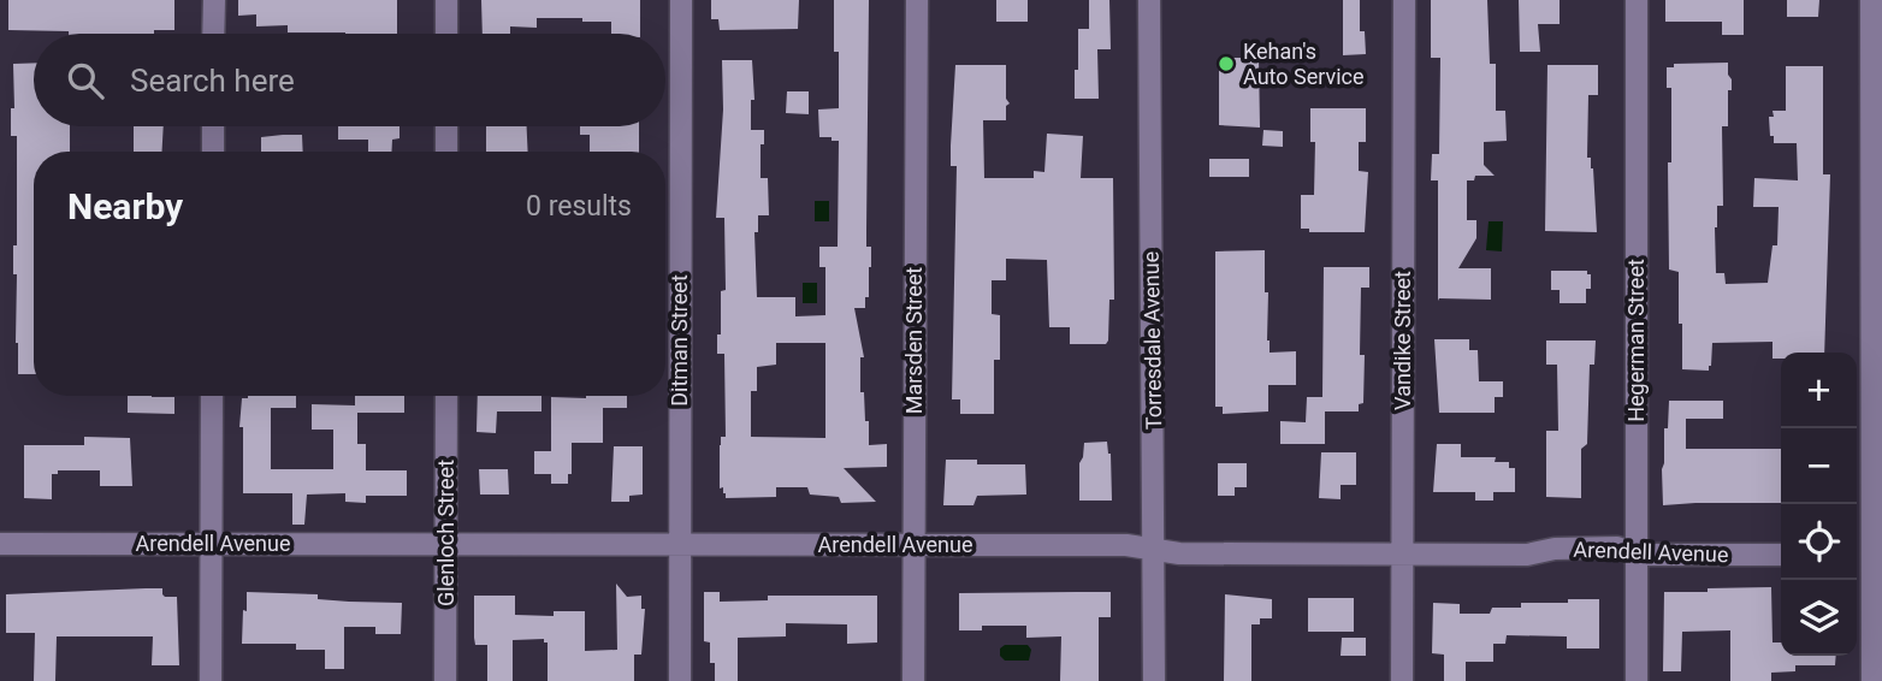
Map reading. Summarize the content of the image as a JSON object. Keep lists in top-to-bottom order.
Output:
{
  "streets": {
    "street": [
      "Ditman Street",
      "Marsden Street",
      "Torresdale Avenue",
      "Vandike Street",
      "Hegerman Street",
      "Glenloch Street",
      "Arendell Avenue"
    ]
  },
  "crossings": [
    ["Ditman Street", "Arendell Avenue"],
    ["Marsden Street", "Arendell Avenue"],
    ["Torresdale Avenue", "Arendell Avenue"],
    ["Vandike Street", "Arendell Avenue"],
    ["Hegerman Street", "Arendell Avenue"],
    ["Glenloch Street", "Arendell Avenue"]
  ],
  "places": ["Kehan's Auto Service"],
  "page": {
    "search": "Search here",
    "heading": ["Nearby", "0 results"],
    "map_buttons": ["+", "−"]
  }
}
